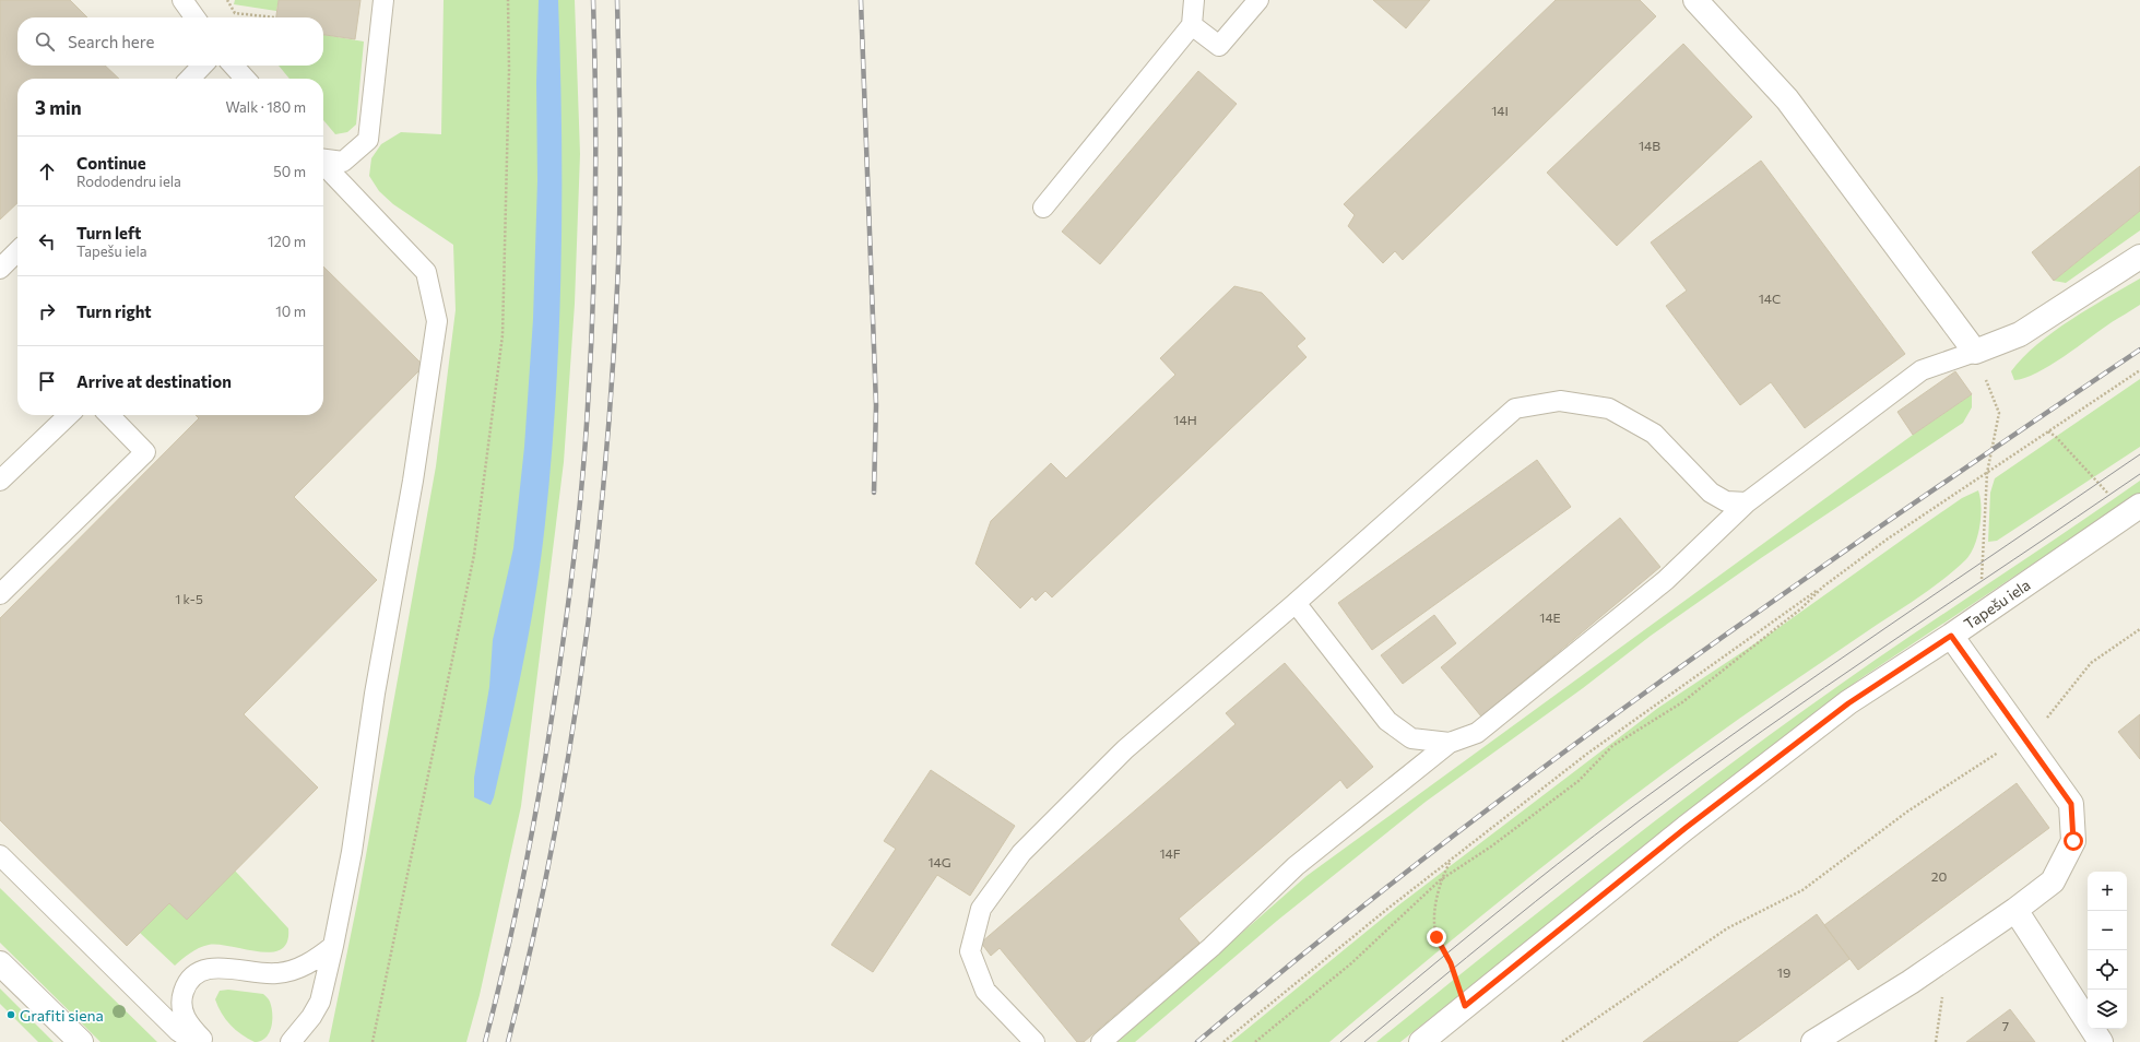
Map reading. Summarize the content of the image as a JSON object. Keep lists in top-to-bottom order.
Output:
{
  "streets": {
    "street": ["Tapešu iela"]
  },
  "places": ["Grafiti siena"],
  "house_numbers": [
    "14I",
    "14B",
    "14C",
    "14H",
    "1 k-5",
    "14E",
    "14F",
    "14G",
    "20",
    "19",
    "7"
  ],
  "page": {
    "search": "Search here",
    "heading": ["3 min", "Walk · 180 m"],
    "list": [
      ["Continue", "Rododendru iela", "50 m"],
      ["Turn left", "Tapešu iela", "120 m"],
      ["Turn right", "10 m"],
      "Arrive at destination"
    ],
    "map_buttons": ["+", "−"]
  }
}
